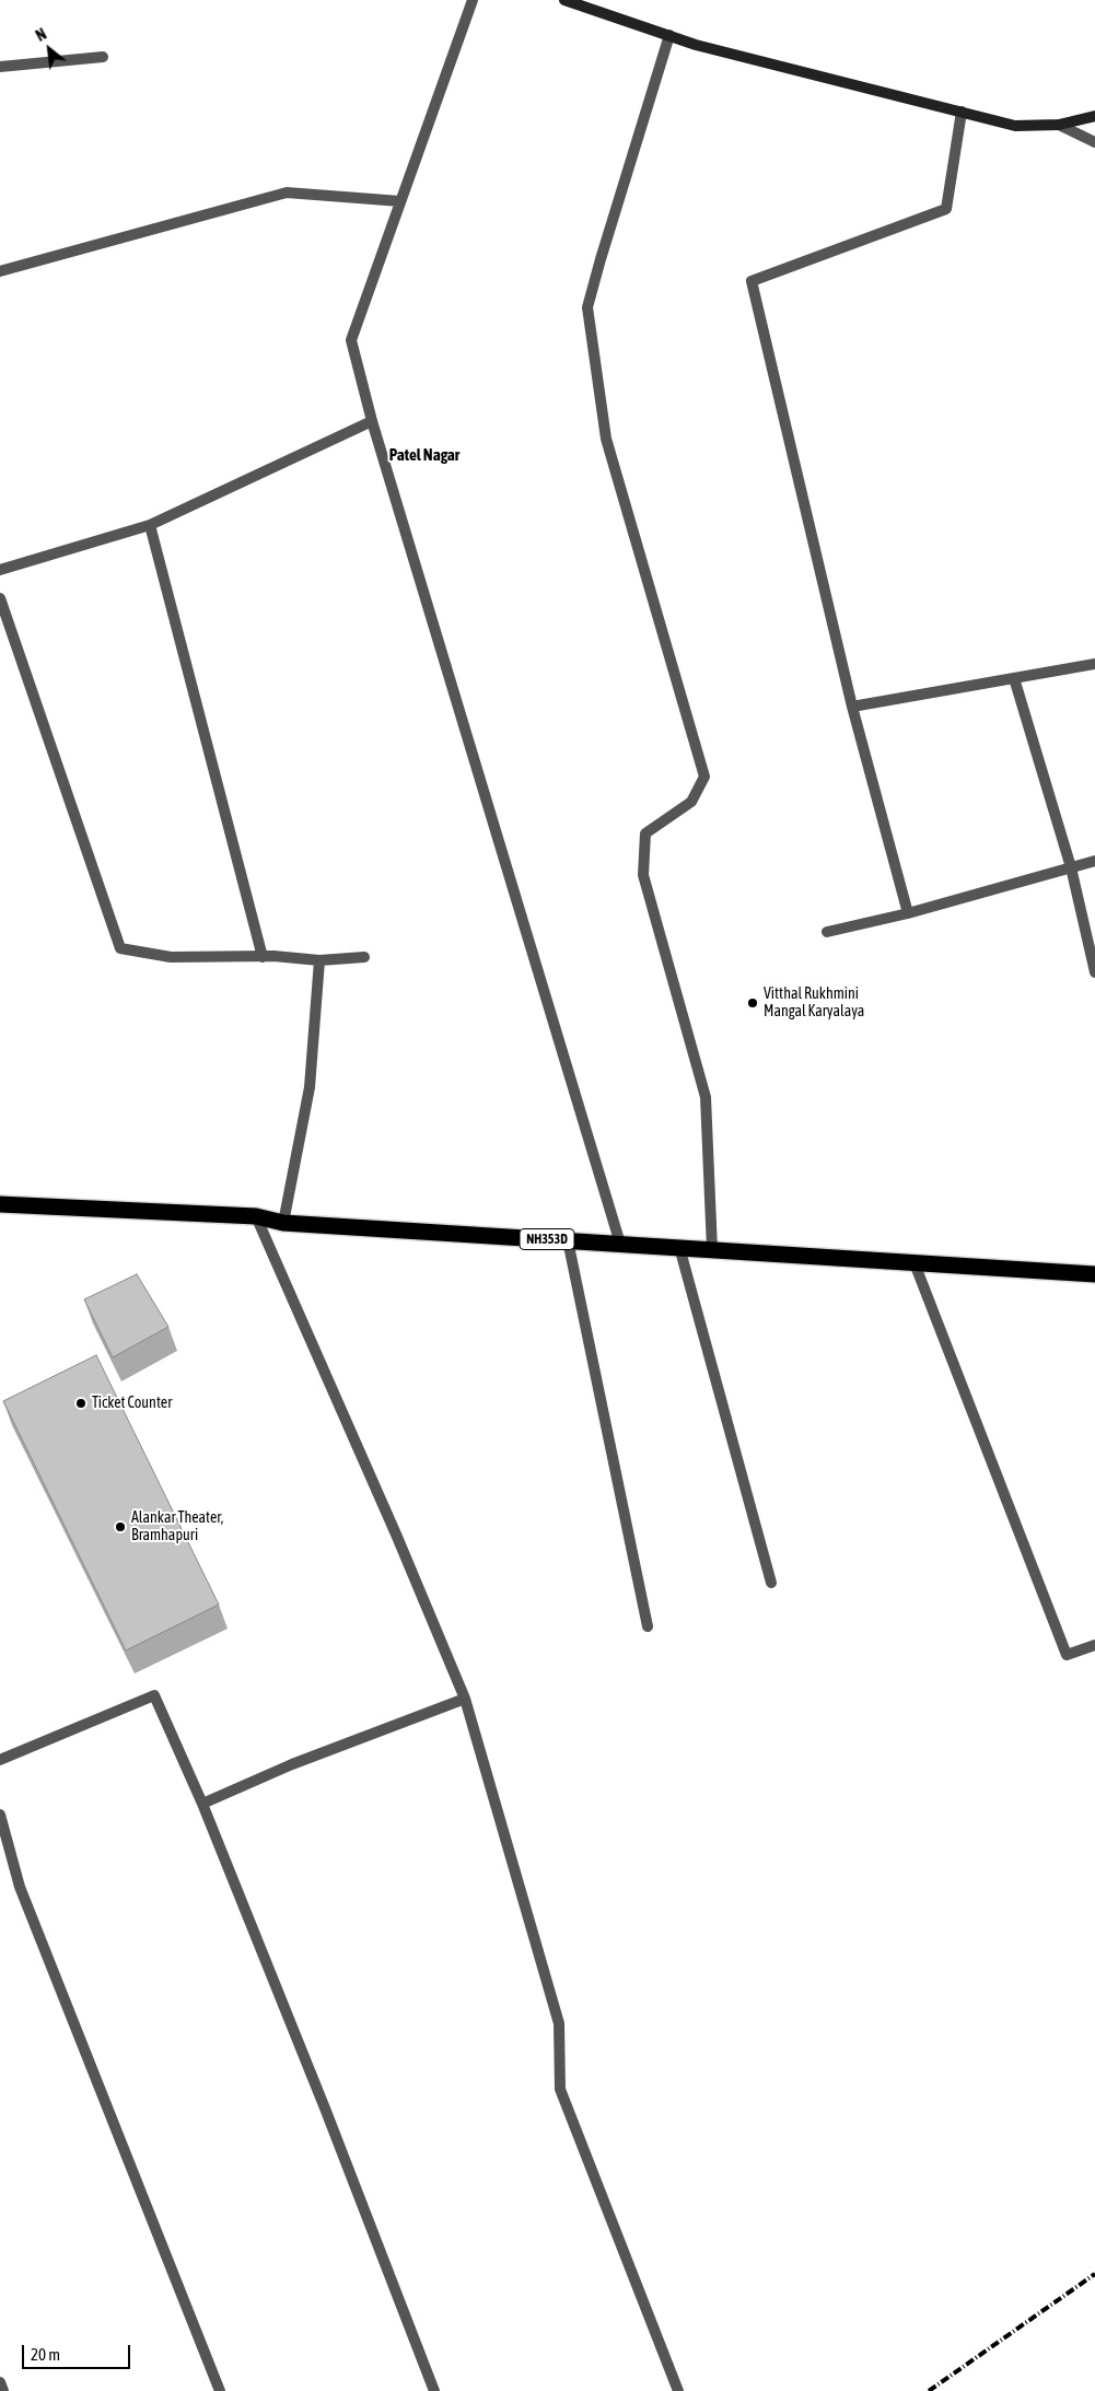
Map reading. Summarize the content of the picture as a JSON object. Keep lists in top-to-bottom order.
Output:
{
  "streets": {
    "highway": ["NH353D"]
  },
  "districts": ["Patel Nagar"],
  "places": ["Vitthal Rukhmini Mangal Karyalaya", "Ticket Counter", "Alankar Theater, Bramhapuri"],
  "scale_bar": "20 m",
  "north": "top left"
}
